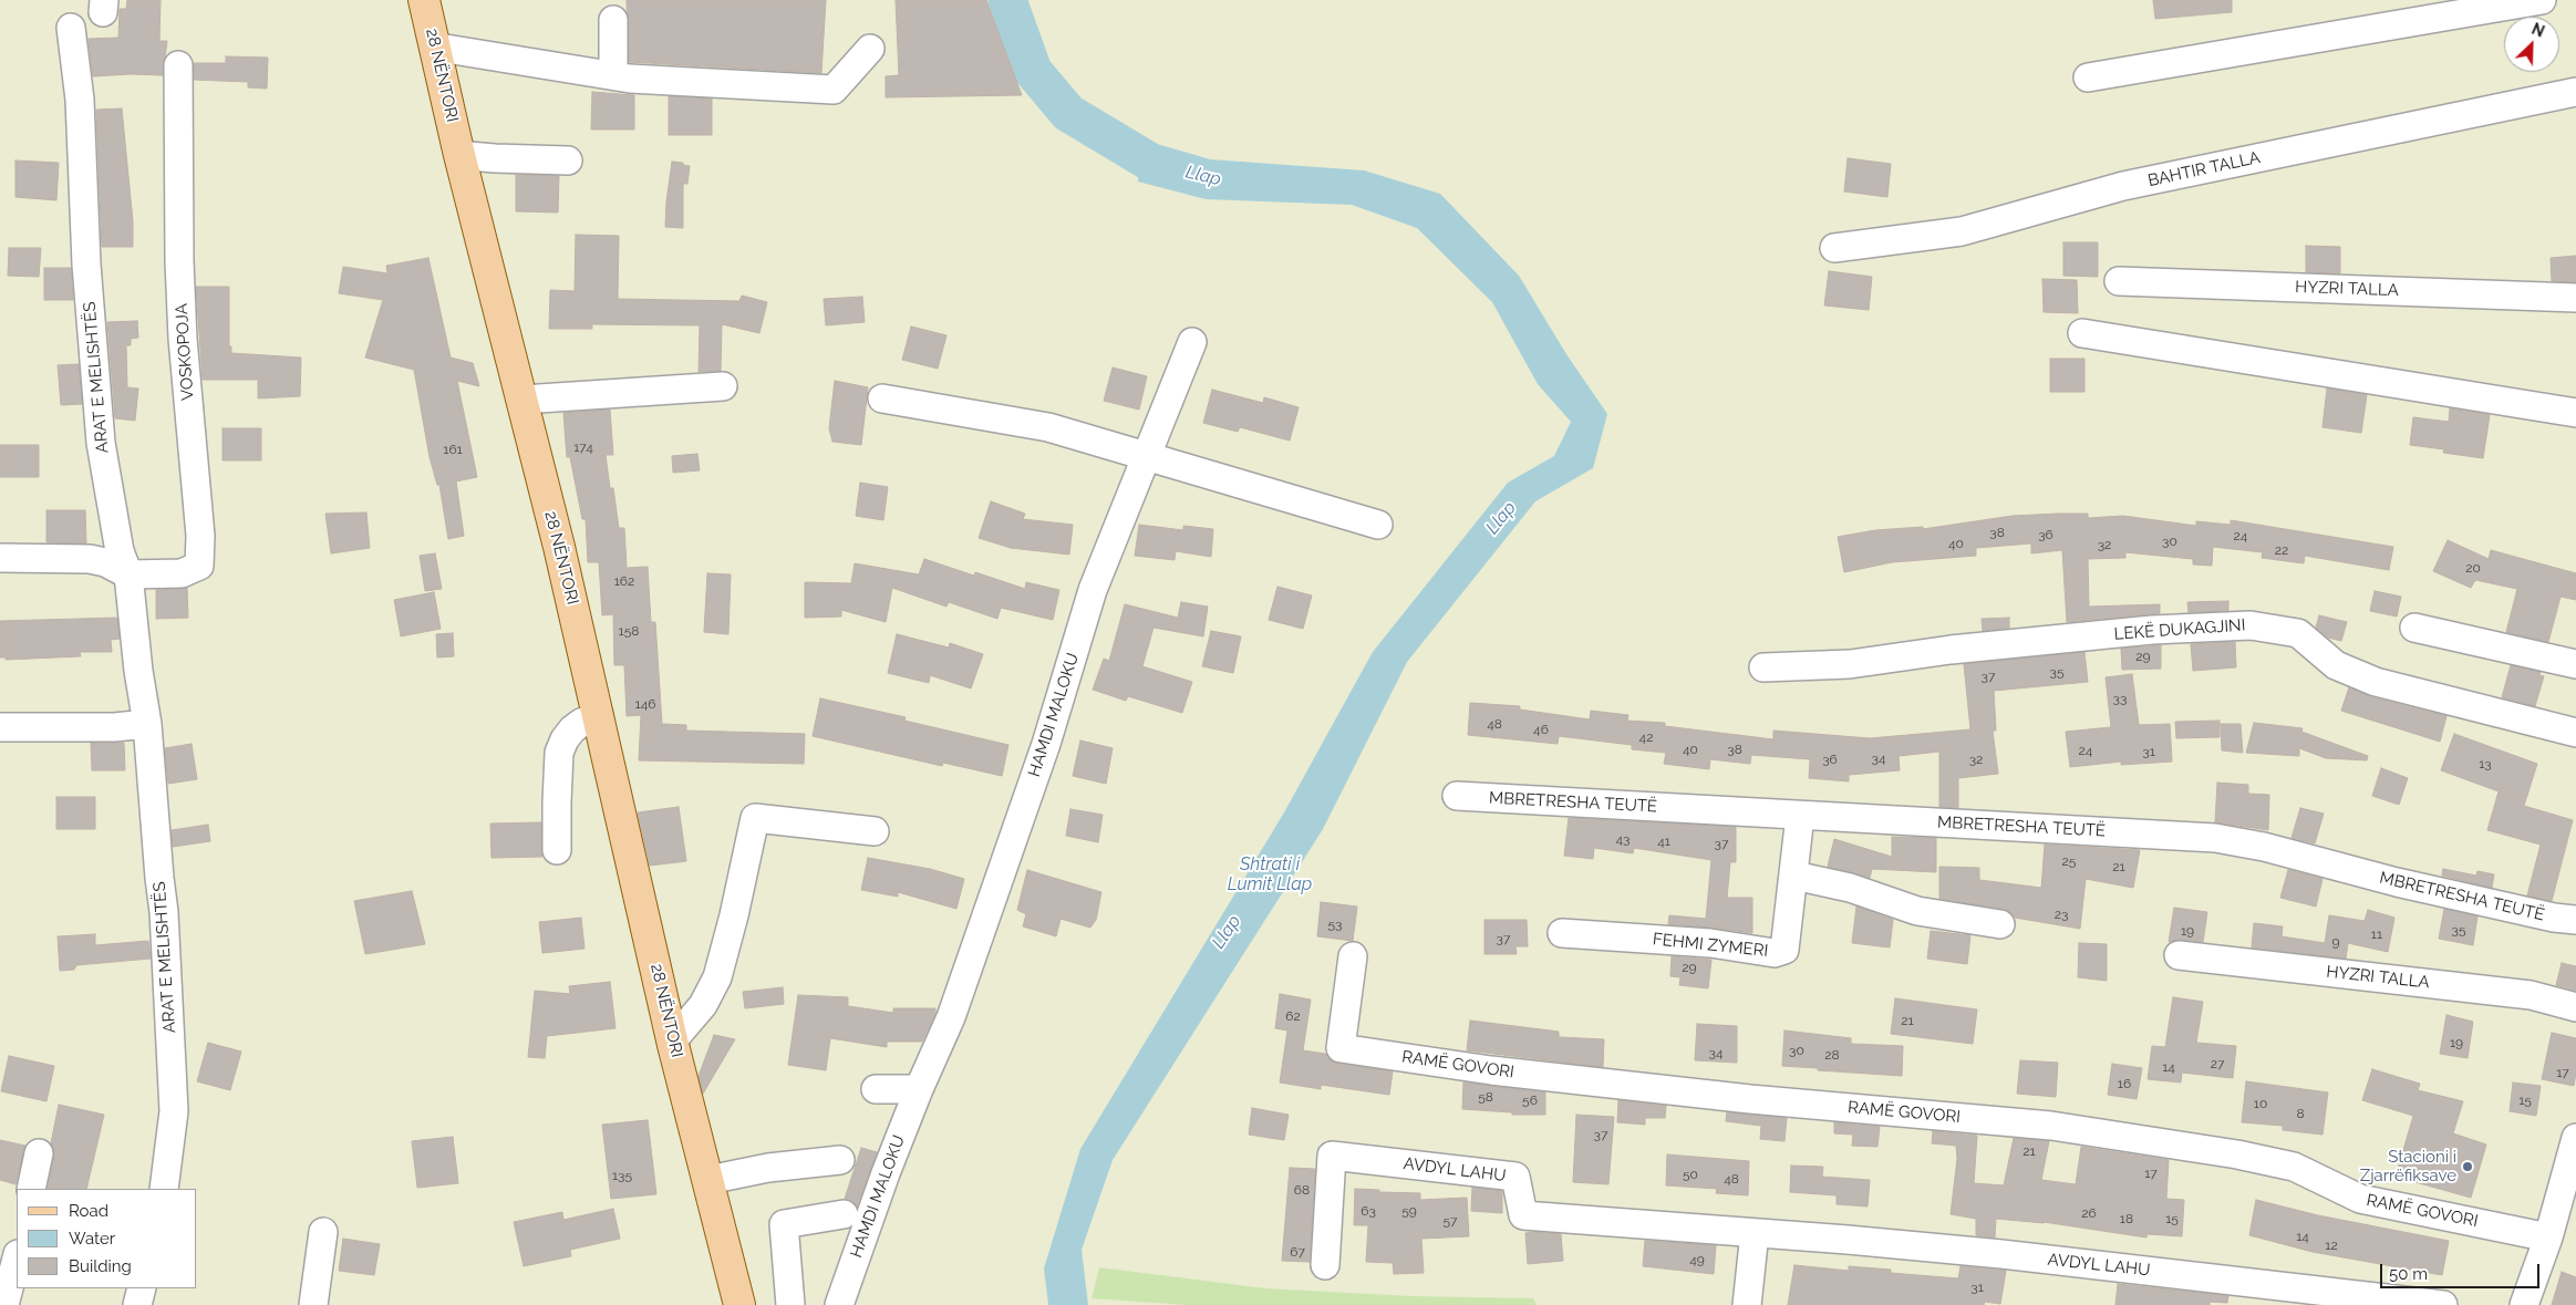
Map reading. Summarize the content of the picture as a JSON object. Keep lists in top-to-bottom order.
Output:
{
  "streets": {
    "main road": ["28 NËNTORI"],
    "street": [
      "BAHTIR TALLA",
      "HYZRI TALLA",
      "VOSKOPOJA",
      "ARAT E MELISHTËS",
      "LEKË DUKAGJINI",
      "HAMDI MALOKU",
      "MBRETRESHA TEUTË",
      "FEHMI ZYMERI",
      "RAMË GOVORI",
      "AVDYL LAHU"
    ]
  },
  "crossings": [
    ["VOSKOPOJA", "ARAT E MELISHTËS"],
    ["MBRETRESHA TEUTË", "FEHMI ZYMERI"]
  ],
  "water": ["Llap", "Shtrati i Lumit Llap"],
  "places": ["Stacioni i Zjarrëfiksave"],
  "house_numbers": [
    "174",
    "161",
    "38",
    "36",
    "24",
    "30",
    "40",
    "32",
    "22",
    "20",
    "162",
    "158",
    "29",
    "35",
    "37",
    "33",
    "146",
    "48",
    "46",
    "42",
    "40",
    "38",
    "24",
    "31",
    "34",
    "36",
    "32",
    "13",
    "43",
    "41",
    "37",
    "25",
    "21",
    "23",
    "53",
    "35",
    "19",
    "11",
    "37",
    "9",
    "29",
    "62",
    "21",
    "19",
    "30",
    "34",
    "28",
    "27",
    "14",
    "17",
    "16",
    "58",
    "56",
    "15",
    "10",
    "8",
    "37",
    "21",
    "17",
    "50",
    "135",
    "48",
    "68",
    "63",
    "59",
    "26",
    "18",
    "15",
    "57",
    "14",
    "12",
    "67",
    "49",
    "31"
  ],
  "legend": ["Road", "Water", "Building"],
  "scale_bar": "50 m",
  "north": "top right"
}
